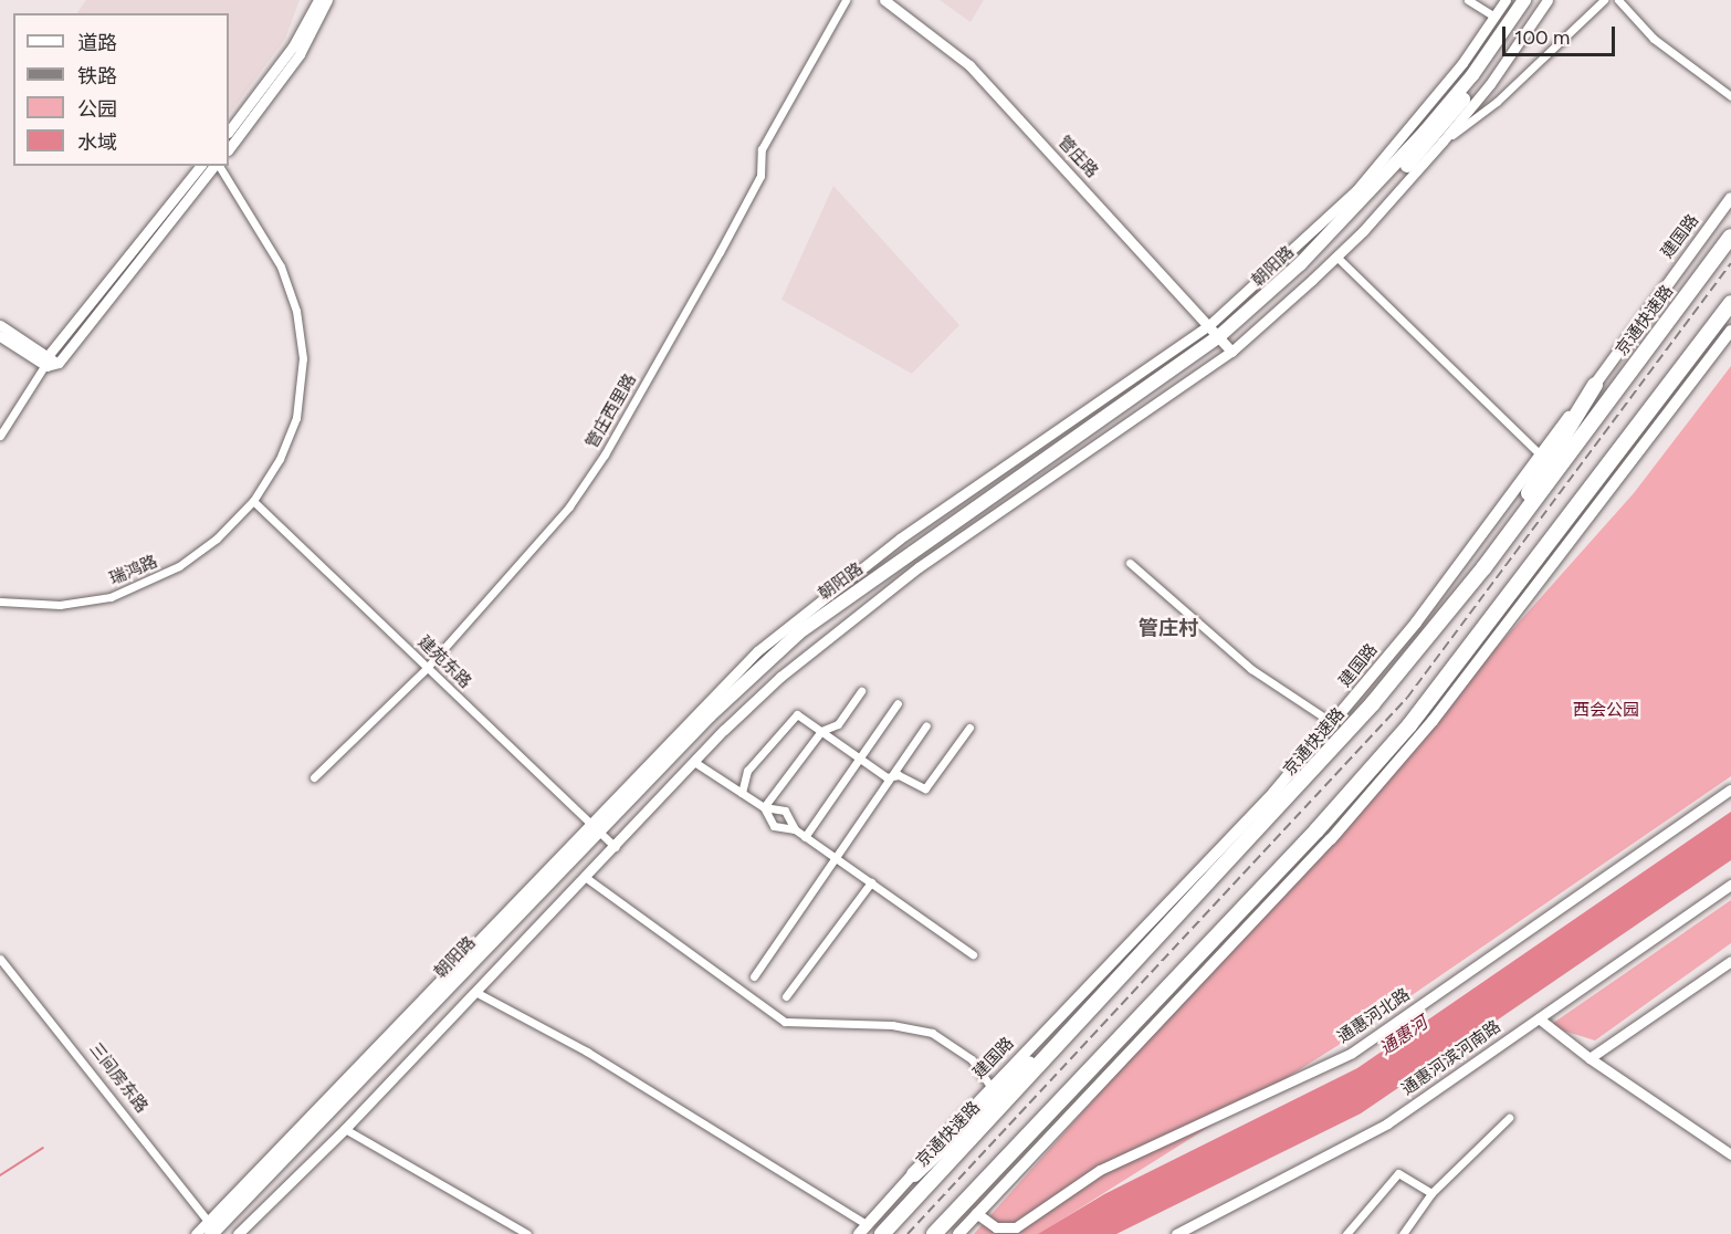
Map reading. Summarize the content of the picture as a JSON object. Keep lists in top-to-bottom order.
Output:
{
  "streets": {
    "highway": ["朝阳路", "京通快速路"],
    "main road": ["建国路"],
    "street": [
      "管庄路",
      "管庄西里路",
      "瑞鸿路",
      "建苑东路",
      "通惠河北路",
      "通惠河滨河南路",
      "三间房东路"
    ]
  },
  "crossings": [
    ["管庄路", "朝阳路"],
    ["朝阳路", "建苑东路"],
    ["朝阳路", "三间房东路"],
    ["管庄西里路", "建苑东路"],
    ["瑞鸿路", "建苑东路"]
  ],
  "districts": ["管庄村"],
  "water": ["通惠河"],
  "parks": ["西会公园"],
  "legend": [
    "道路",
    "铁路",
    "公园",
    "水域"
  ],
  "scale_bar": "100 m"
}
